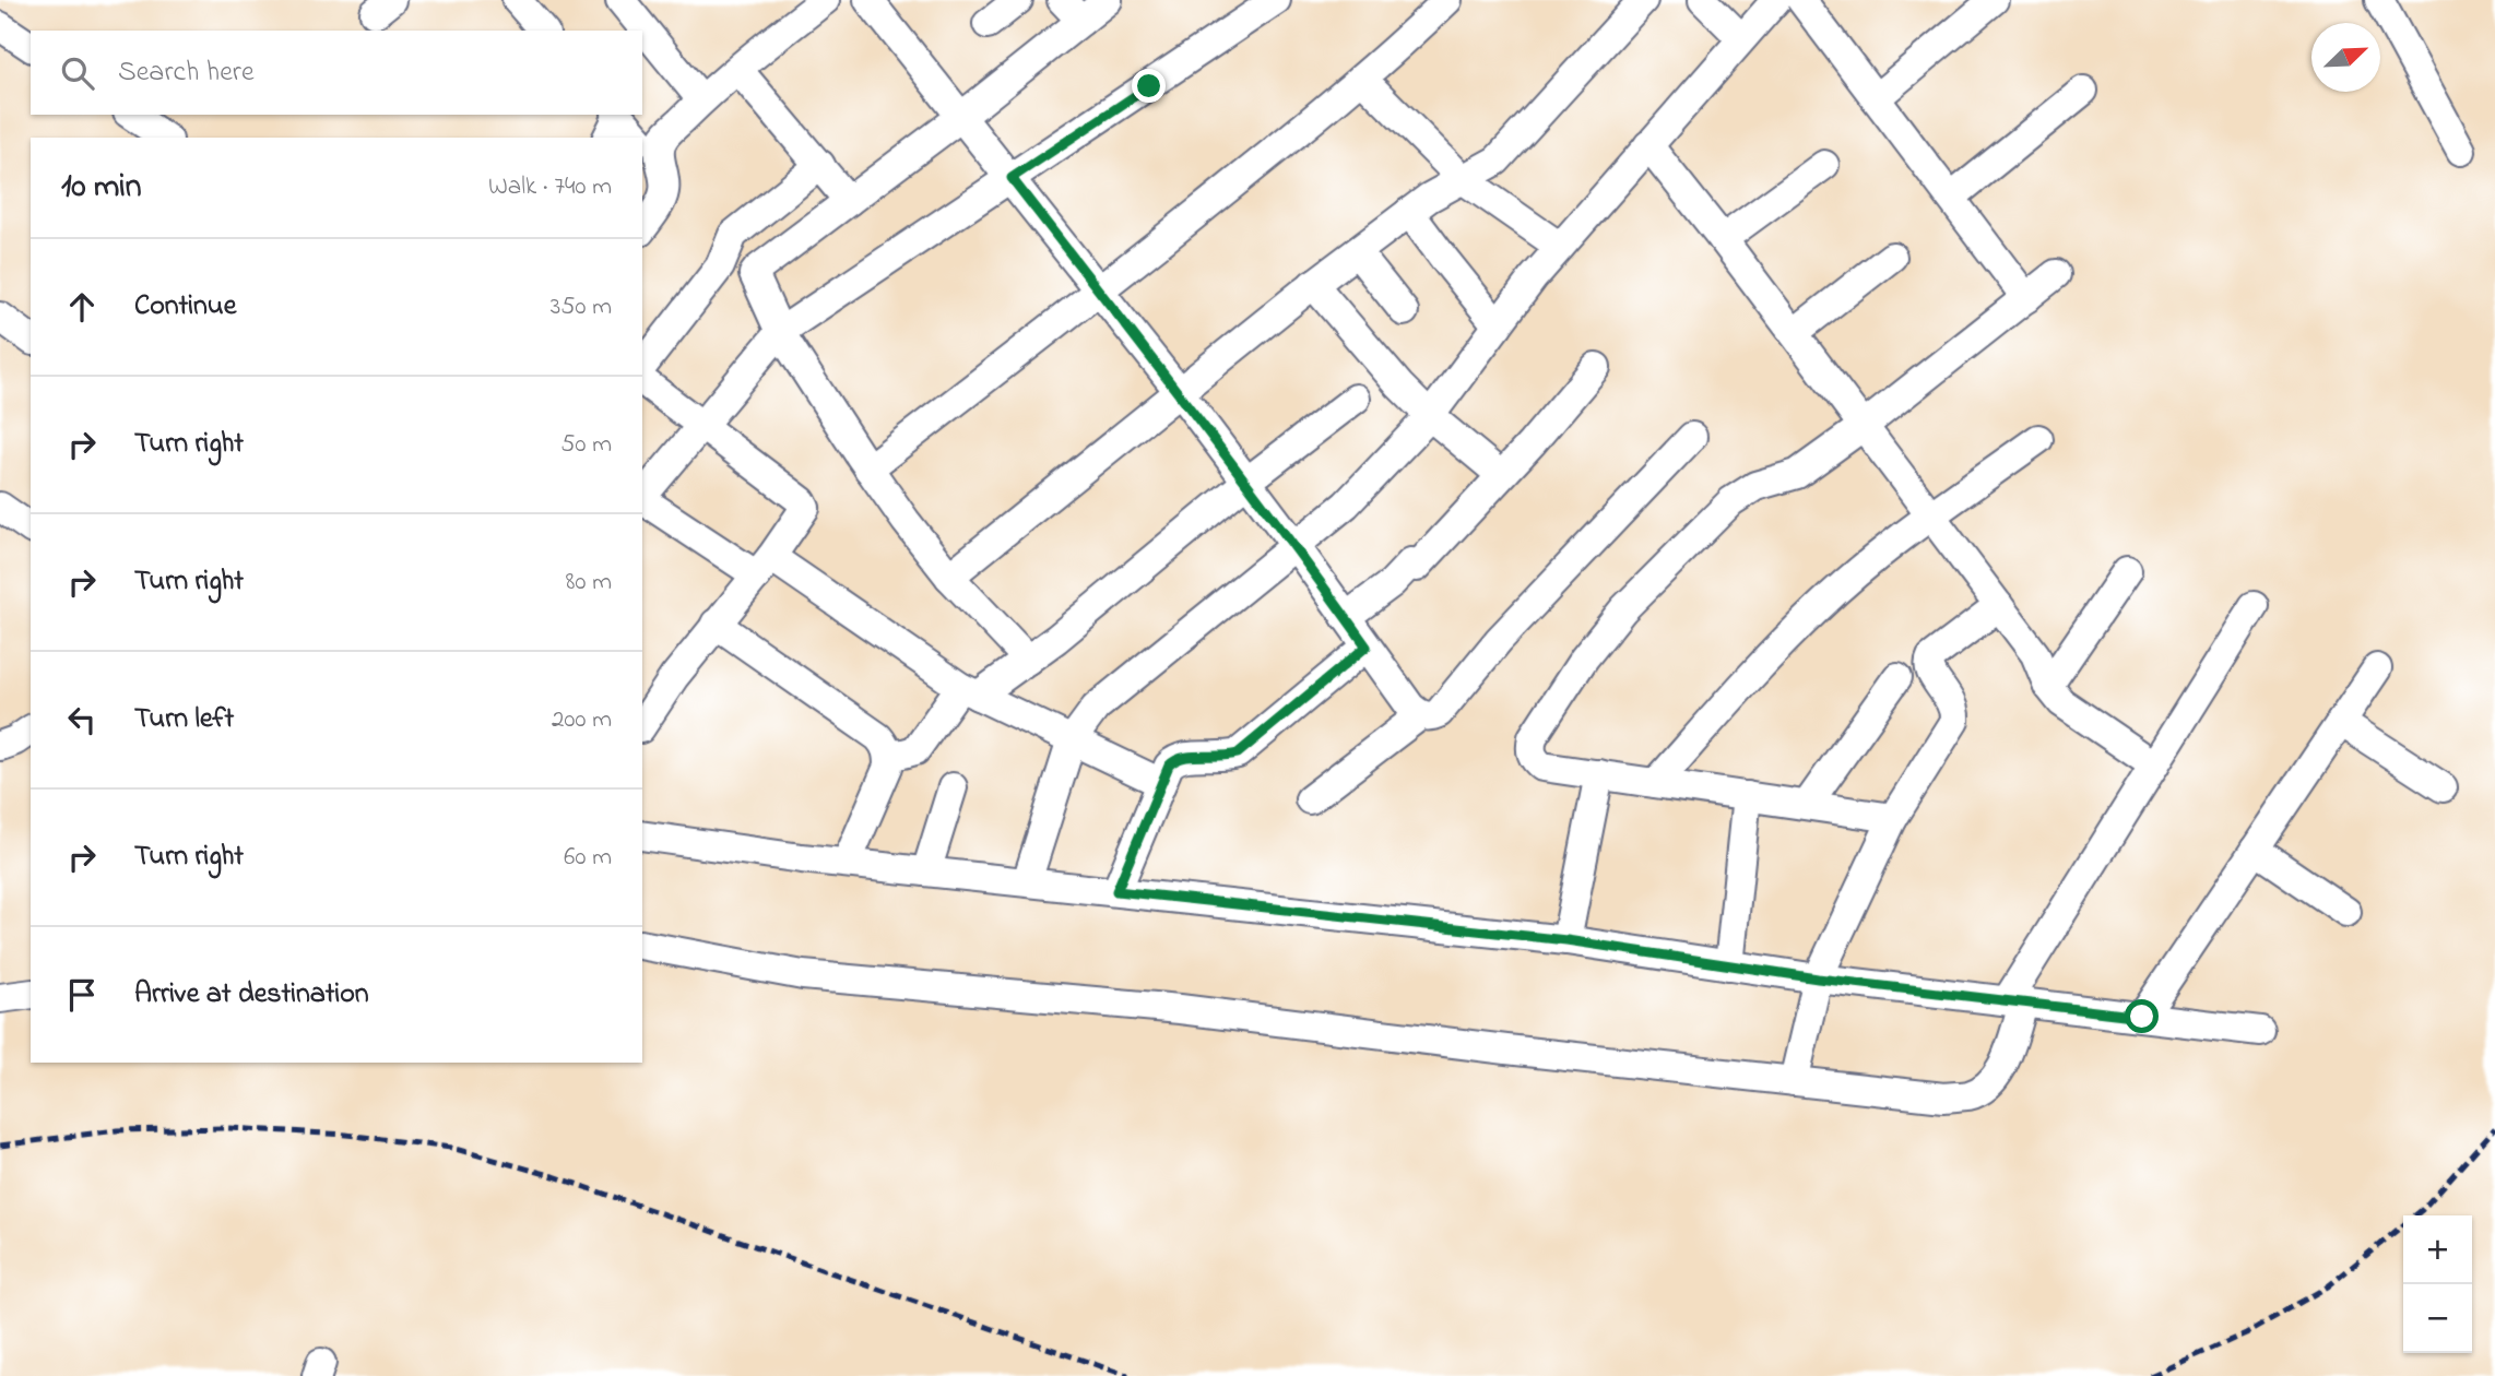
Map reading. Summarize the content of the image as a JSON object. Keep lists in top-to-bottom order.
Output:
{
  "north": "top right",
  "page": {
    "search": "Search here",
    "heading": ["10 min", "Walk · 740 m"],
    "list": [
      ["Continue", "350 m"],
      ["Turn right", "50 m"],
      ["Turn right", "80 m"],
      ["Turn left", "200 m"],
      ["Turn right", "60 m"],
      "Arrive at destination"
    ],
    "map_buttons": ["+", "−"]
  }
}
